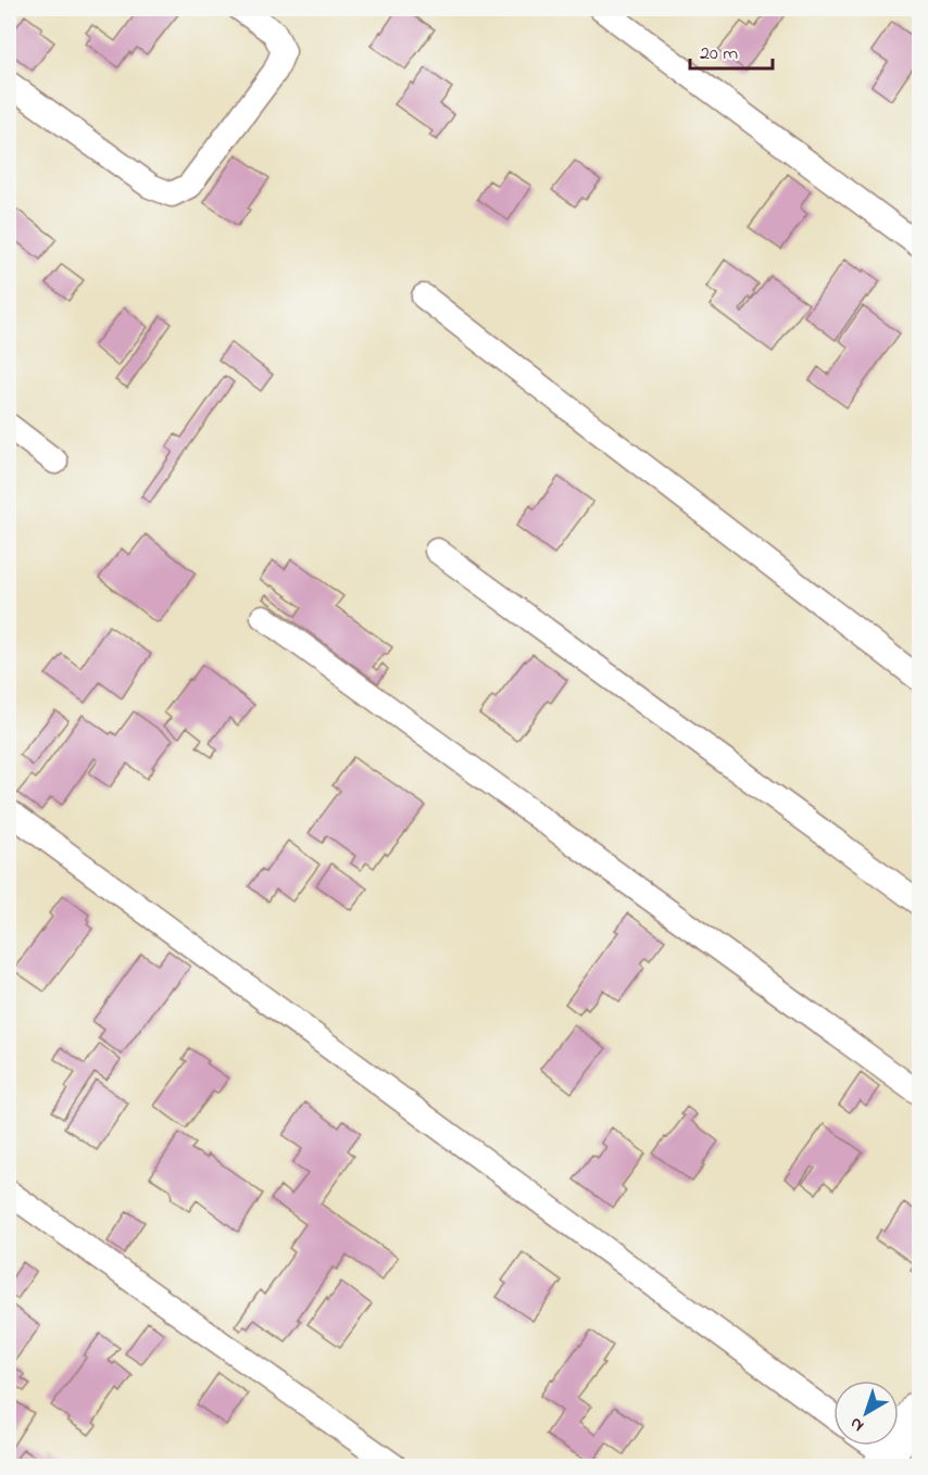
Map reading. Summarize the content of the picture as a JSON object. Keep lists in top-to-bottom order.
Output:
{
  "scale_bar": "20 m",
  "north": "bottom left"
}
